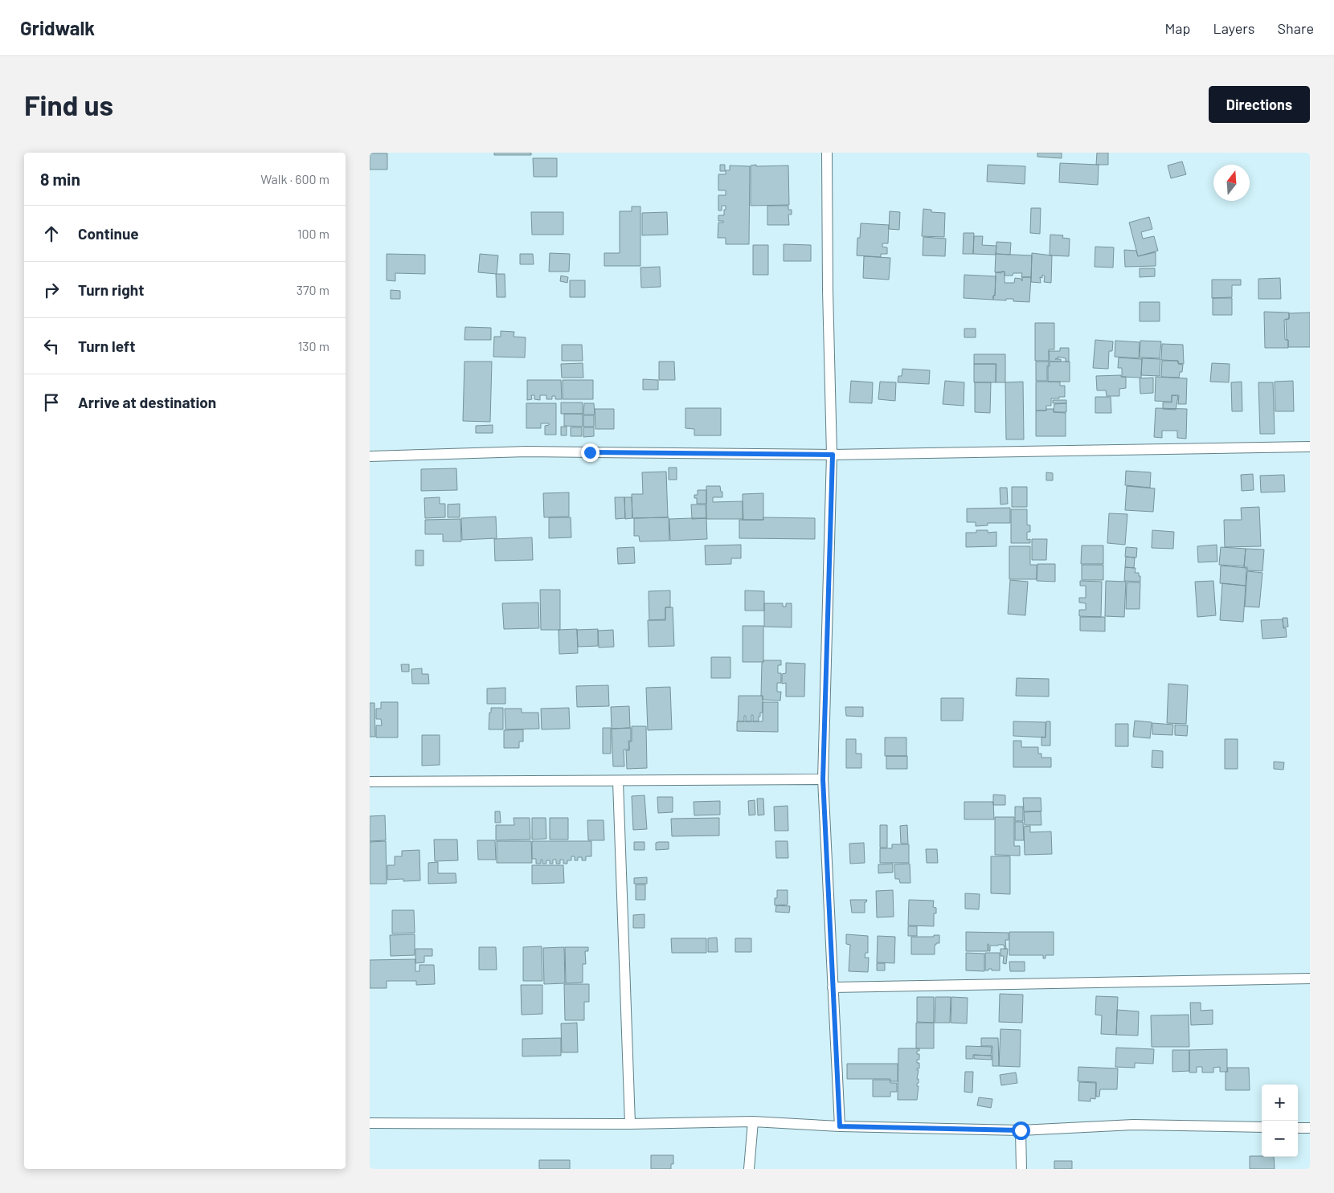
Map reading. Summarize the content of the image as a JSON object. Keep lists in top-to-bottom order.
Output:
{
  "north": "top",
  "page": {
    "header": "Gridwalk",
    "nav": ["Map", "Layers", "Share"],
    "buttons": "Directions",
    "title": "Find us",
    "heading": ["8 min", "Walk · 600 m"],
    "list": [
      ["Continue", "100 m"],
      ["Turn right", "370 m"],
      ["Turn left", "130 m"],
      "Arrive at destination"
    ],
    "map_buttons": ["+", "−"]
  }
}
